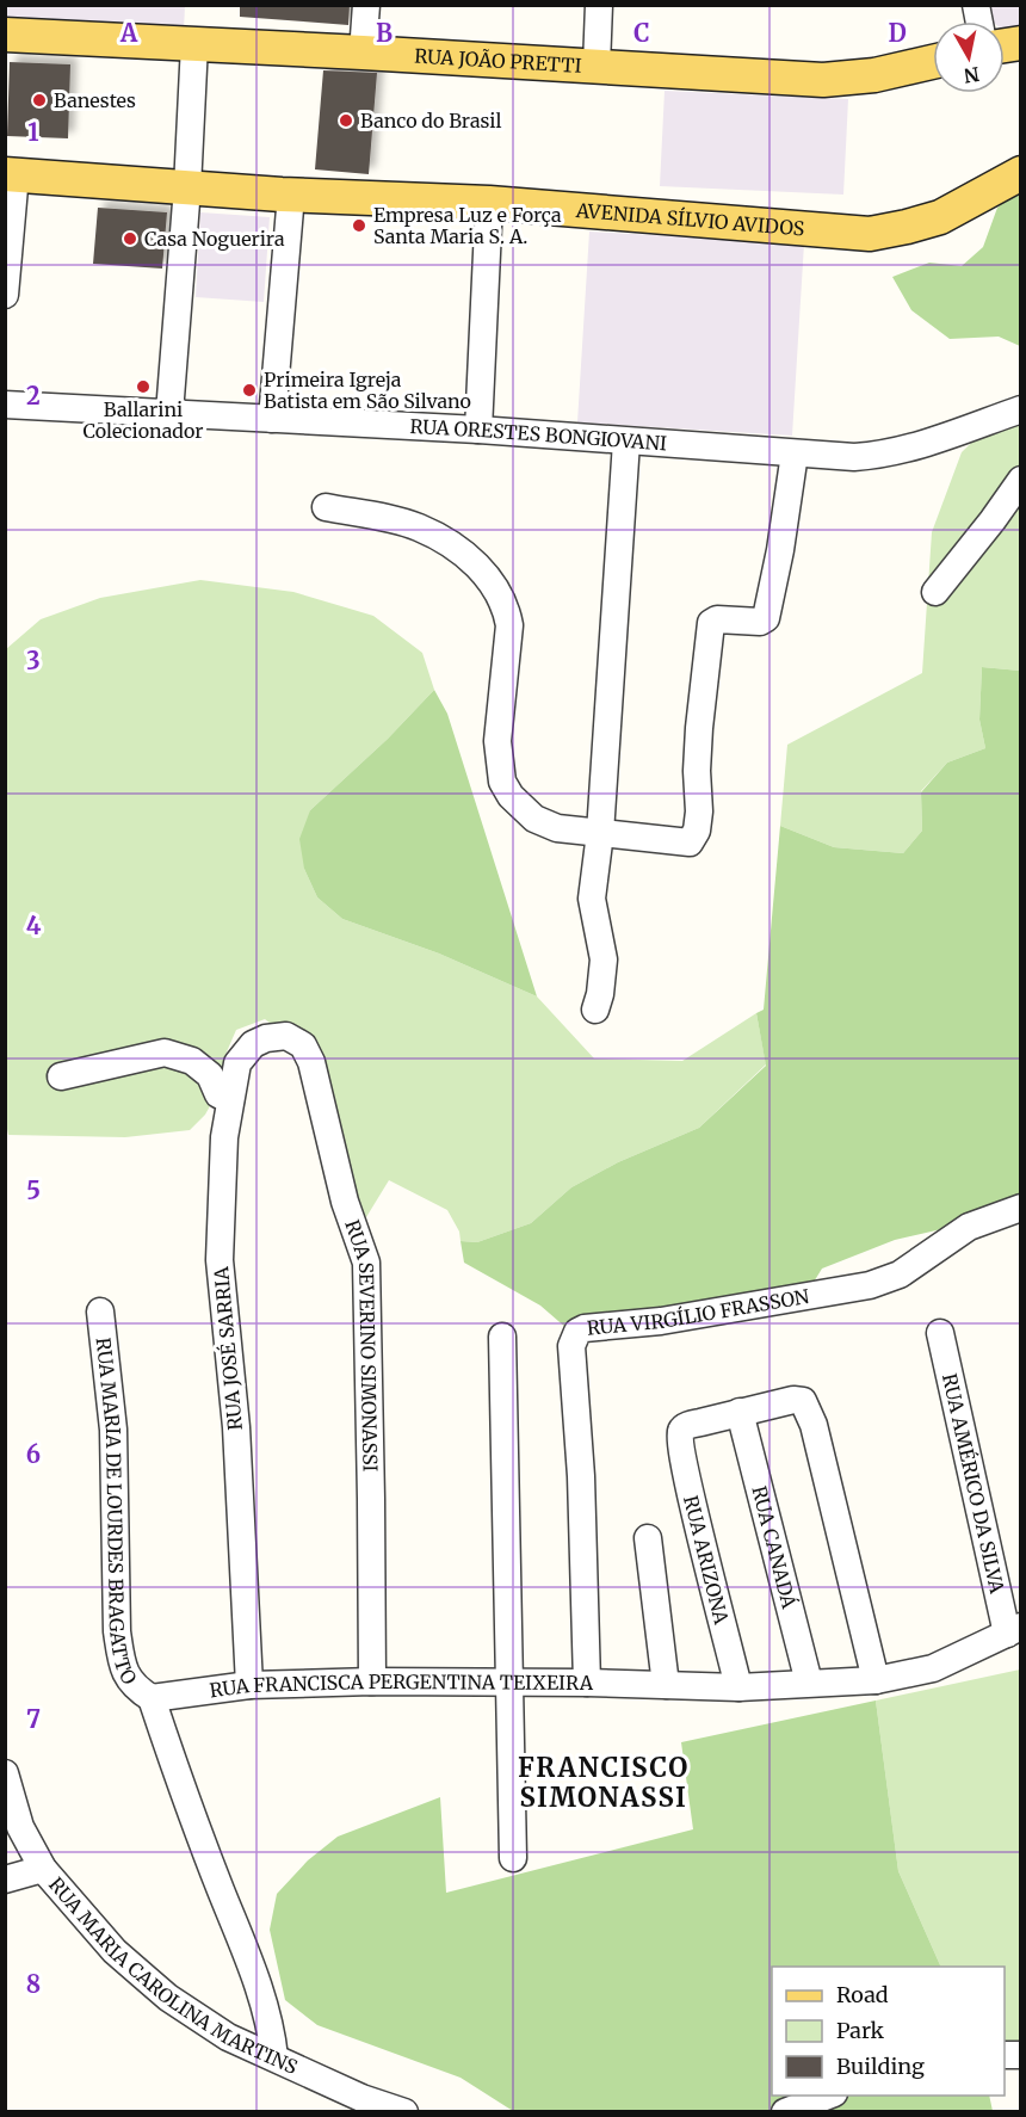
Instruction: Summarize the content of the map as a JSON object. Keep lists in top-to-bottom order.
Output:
{
  "streets": {
    "main road": ["RUA JOÃO PRETTI", "AVENIDA SÍLVIO AVIDOS"],
    "street": [
      "RUA ORESTES BONGIOVANI",
      "RUA VIRGÍLIO FRASSON",
      "RUA SEVERINO SIMONASSI",
      "RUA JOSÉ SARRIA",
      "RUA AMÉRICO DA SILVA",
      "RUA MARIA DE LOURDES BRAGATTO",
      "RUA CANADÁ",
      "RUA ARIZONA",
      "RUA FRANCISCA PERGENTINA TEIXEIRA",
      "RUA MARIA CAROLINA MARTINS"
    ]
  },
  "crossings": [
    ["RUA VIRGÍLIO FRASSON", "RUA FRANCISCA PERGENTINA TEIXEIRA"],
    ["RUA SEVERINO SIMONASSI", "RUA JOSÉ SARRIA"],
    ["RUA SEVERINO SIMONASSI", "RUA FRANCISCA PERGENTINA TEIXEIRA"],
    ["RUA JOSÉ SARRIA", "RUA FRANCISCA PERGENTINA TEIXEIRA"],
    ["RUA AMÉRICO DA SILVA", "RUA FRANCISCA PERGENTINA TEIXEIRA"],
    ["RUA MARIA DE LOURDES BRAGATTO", "RUA FRANCISCA PERGENTINA TEIXEIRA"],
    ["RUA CANADÁ", "RUA ARIZONA"],
    ["RUA CANADÁ", "RUA FRANCISCA PERGENTINA TEIXEIRA"],
    ["RUA ARIZONA", "RUA FRANCISCA PERGENTINA TEIXEIRA"]
  ],
  "districts": ["FRANCISCO SIMONASSI"],
  "places": [
    "Banestes",
    "Banco do Brasil",
    "Empresa Luz e Força Santa Maria S. A.",
    "Casa Noguerira",
    "Ballarini Colecionador",
    "Primeira Igreja Batista em São Silvano"
  ],
  "legend": ["Road", "Park", "Building"],
  "north": "bottom",
  "grid": {
    "columns": [
      "A",
      "B",
      "C",
      "D"
    ],
    "rows": [
      "1",
      "2",
      "3",
      "4",
      "5",
      "6",
      "7",
      "8"
    ]
  }
}
